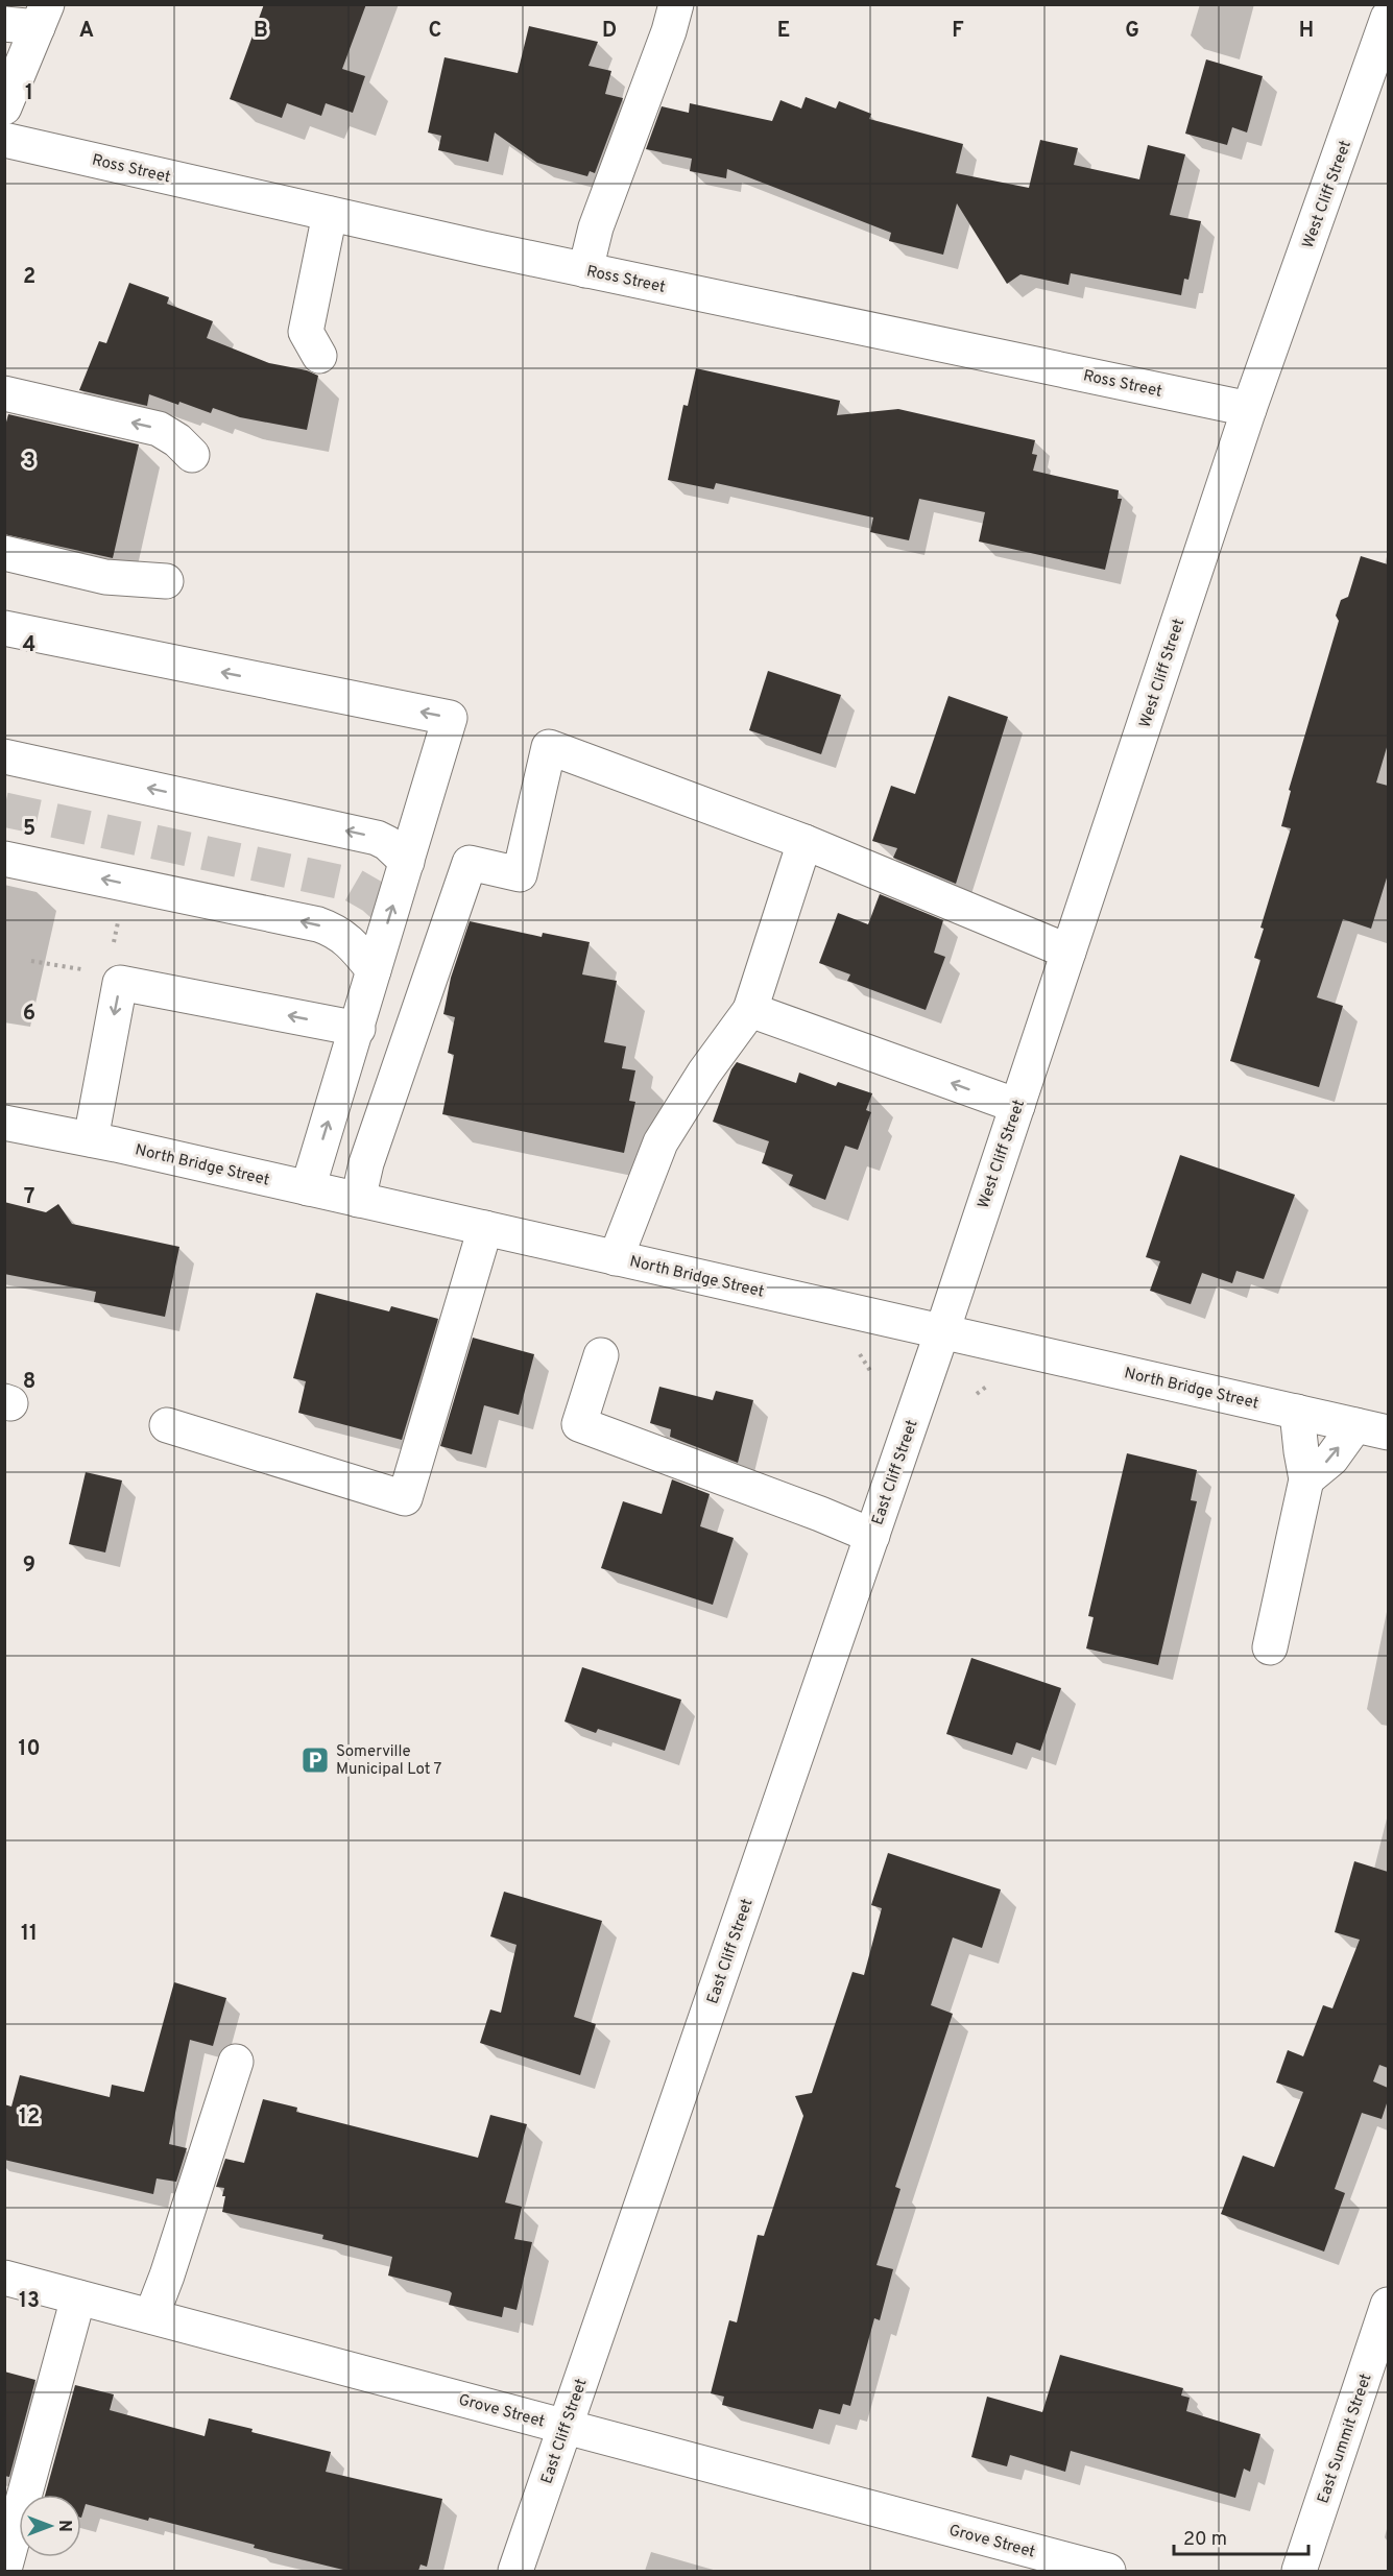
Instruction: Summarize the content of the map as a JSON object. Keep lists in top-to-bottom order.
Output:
{
  "streets": {
    "street": [
      "Ross Street",
      "West Cliff Street",
      "North Bridge Street",
      "East Cliff Street",
      "Grove Street",
      "East Summit Street"
    ]
  },
  "crossings": [
    ["Ross Street", "West Cliff Street"],
    ["West Cliff Street", "North Bridge Street"],
    ["West Cliff Street", "East Cliff Street"],
    ["North Bridge Street", "East Cliff Street"],
    ["East Cliff Street", "Grove Street"]
  ],
  "places": {
    "parking": ["Somerville Municipal Lot 7"]
  },
  "scale_bar": "20 m",
  "north": "right",
  "grid": {
    "columns": [
      "A",
      "B",
      "C",
      "D",
      "E",
      "F",
      "G",
      "H"
    ],
    "rows": [
      "1",
      "2",
      "3",
      "4",
      "5",
      "6",
      "7",
      "8",
      "9",
      "10",
      "11",
      "12",
      "13"
    ]
  }
}
